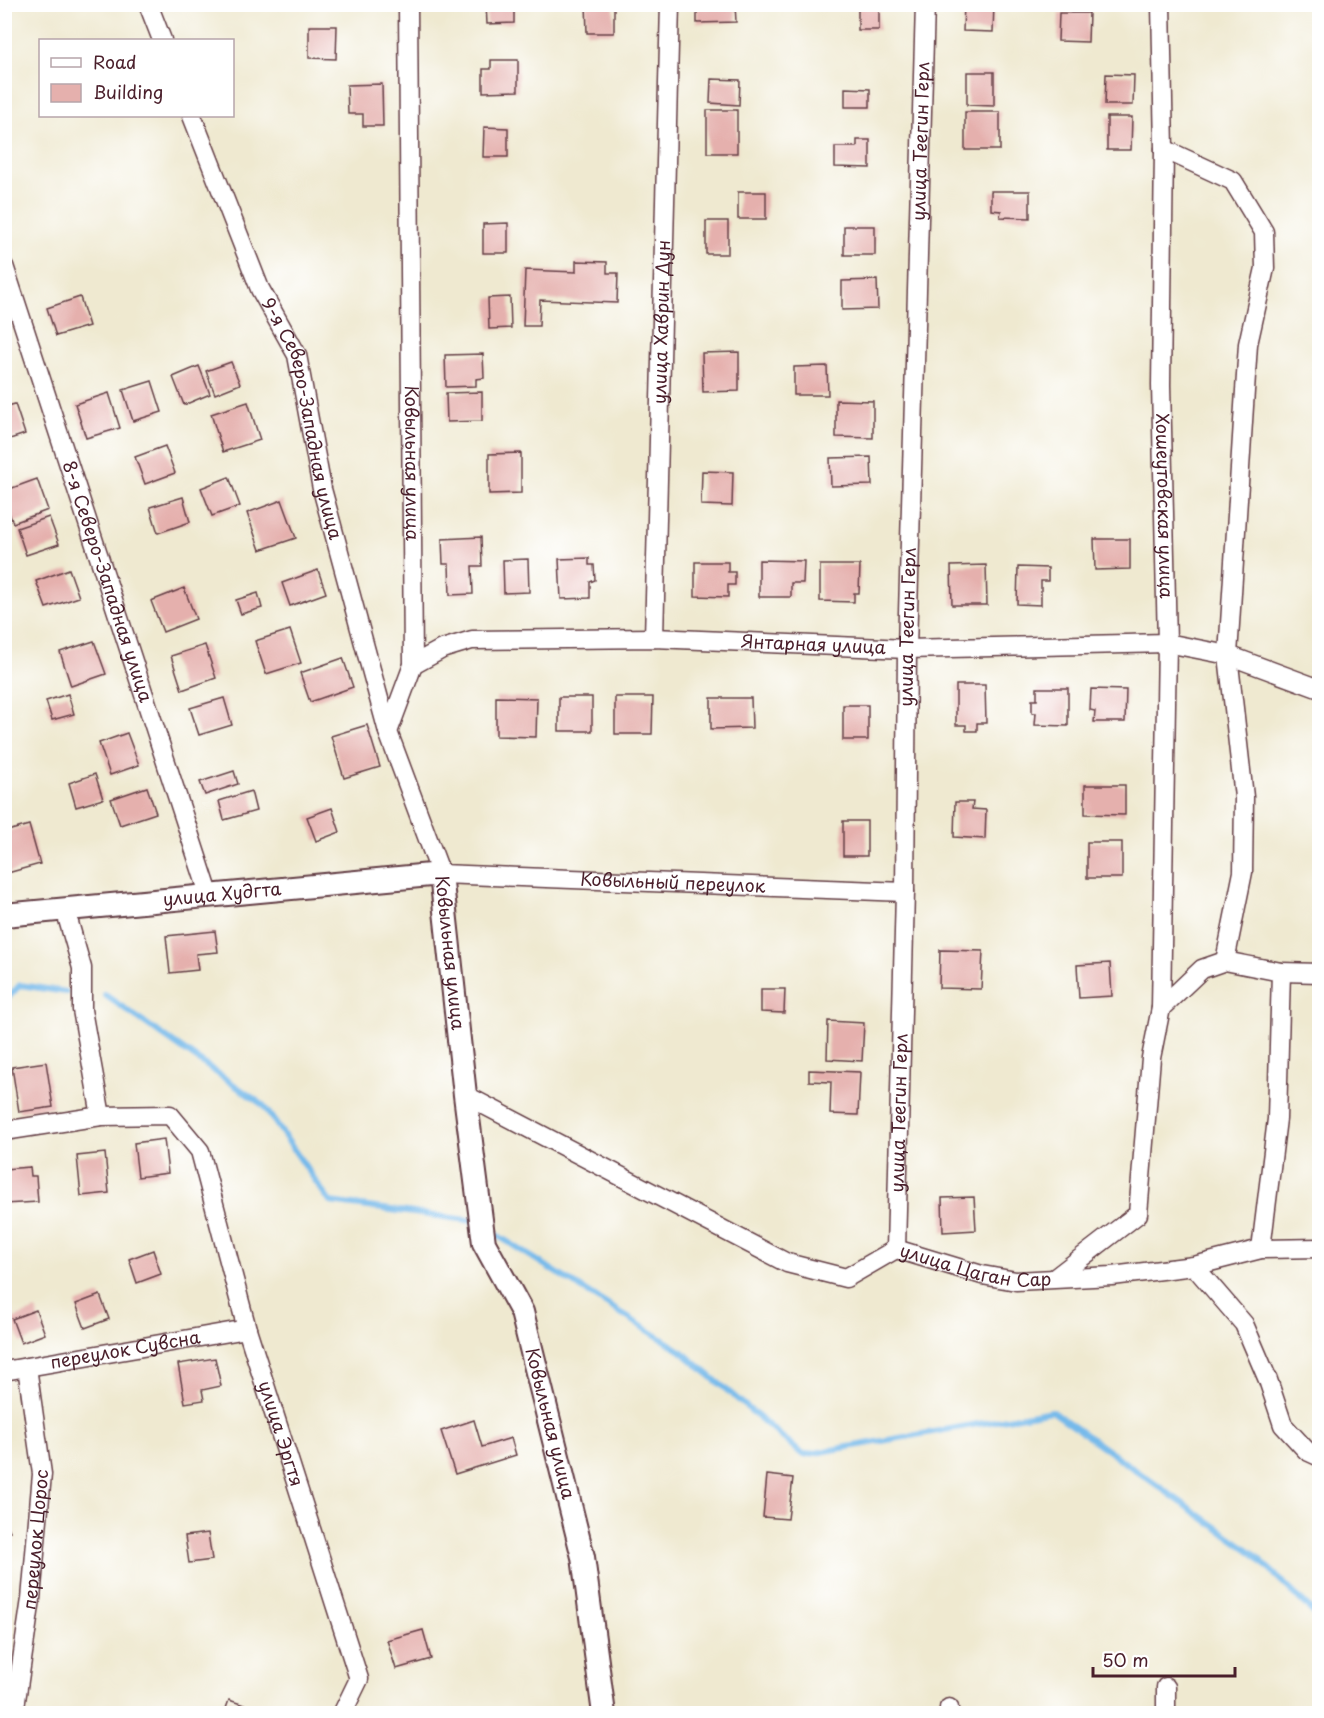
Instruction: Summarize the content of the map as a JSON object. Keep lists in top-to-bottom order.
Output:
{
  "streets": {
    "street": [
      "улица Теегин Герл",
      "улица Хаврин Дун",
      "9-я Северо-Западная улица",
      "Ковыльная улица",
      "Хошеутовская улица",
      "8-я Северо-Западная улица",
      "Янтарная улица",
      "Ковыльный переулок",
      "улица Худгта",
      "улица Цаган Сар",
      "переулок Сувсна",
      "улица Эргтя",
      "переулок Цорос"
    ]
  },
  "crossings": [
    ["улица Теегин Герл", "Янтарная улица"],
    ["улица Теегин Герл", "Ковыльный переулок"],
    ["улица Теегин Герл", "улица Цаган Сар"],
    ["улица Хаврин Дун", "Янтарная улица"],
    ["9-я Северо-Западная улица", "Ковыльная улица"],
    ["Ковыльная улица", "Янтарная улица"],
    ["Ковыльная улица", "Ковыльный переулок"],
    ["Ковыльная улица", "улица Худгта"],
    ["Ковыльная улица", "улица Цаган Сар"],
    ["Хошеутовская улица", "Янтарная улица"],
    ["Хошеутовская улица", "улица Цаган Сар"],
    ["8-я Северо-Западная улица", "улица Худгта"],
    ["Ковыльный переулок", "улица Худгта"],
    ["переулок Сувсна", "улица Эргтя"],
    ["переулок Сувсна", "переулок Цорос"]
  ],
  "legend": ["Road", "Building"],
  "scale_bar": "50 m"
}
